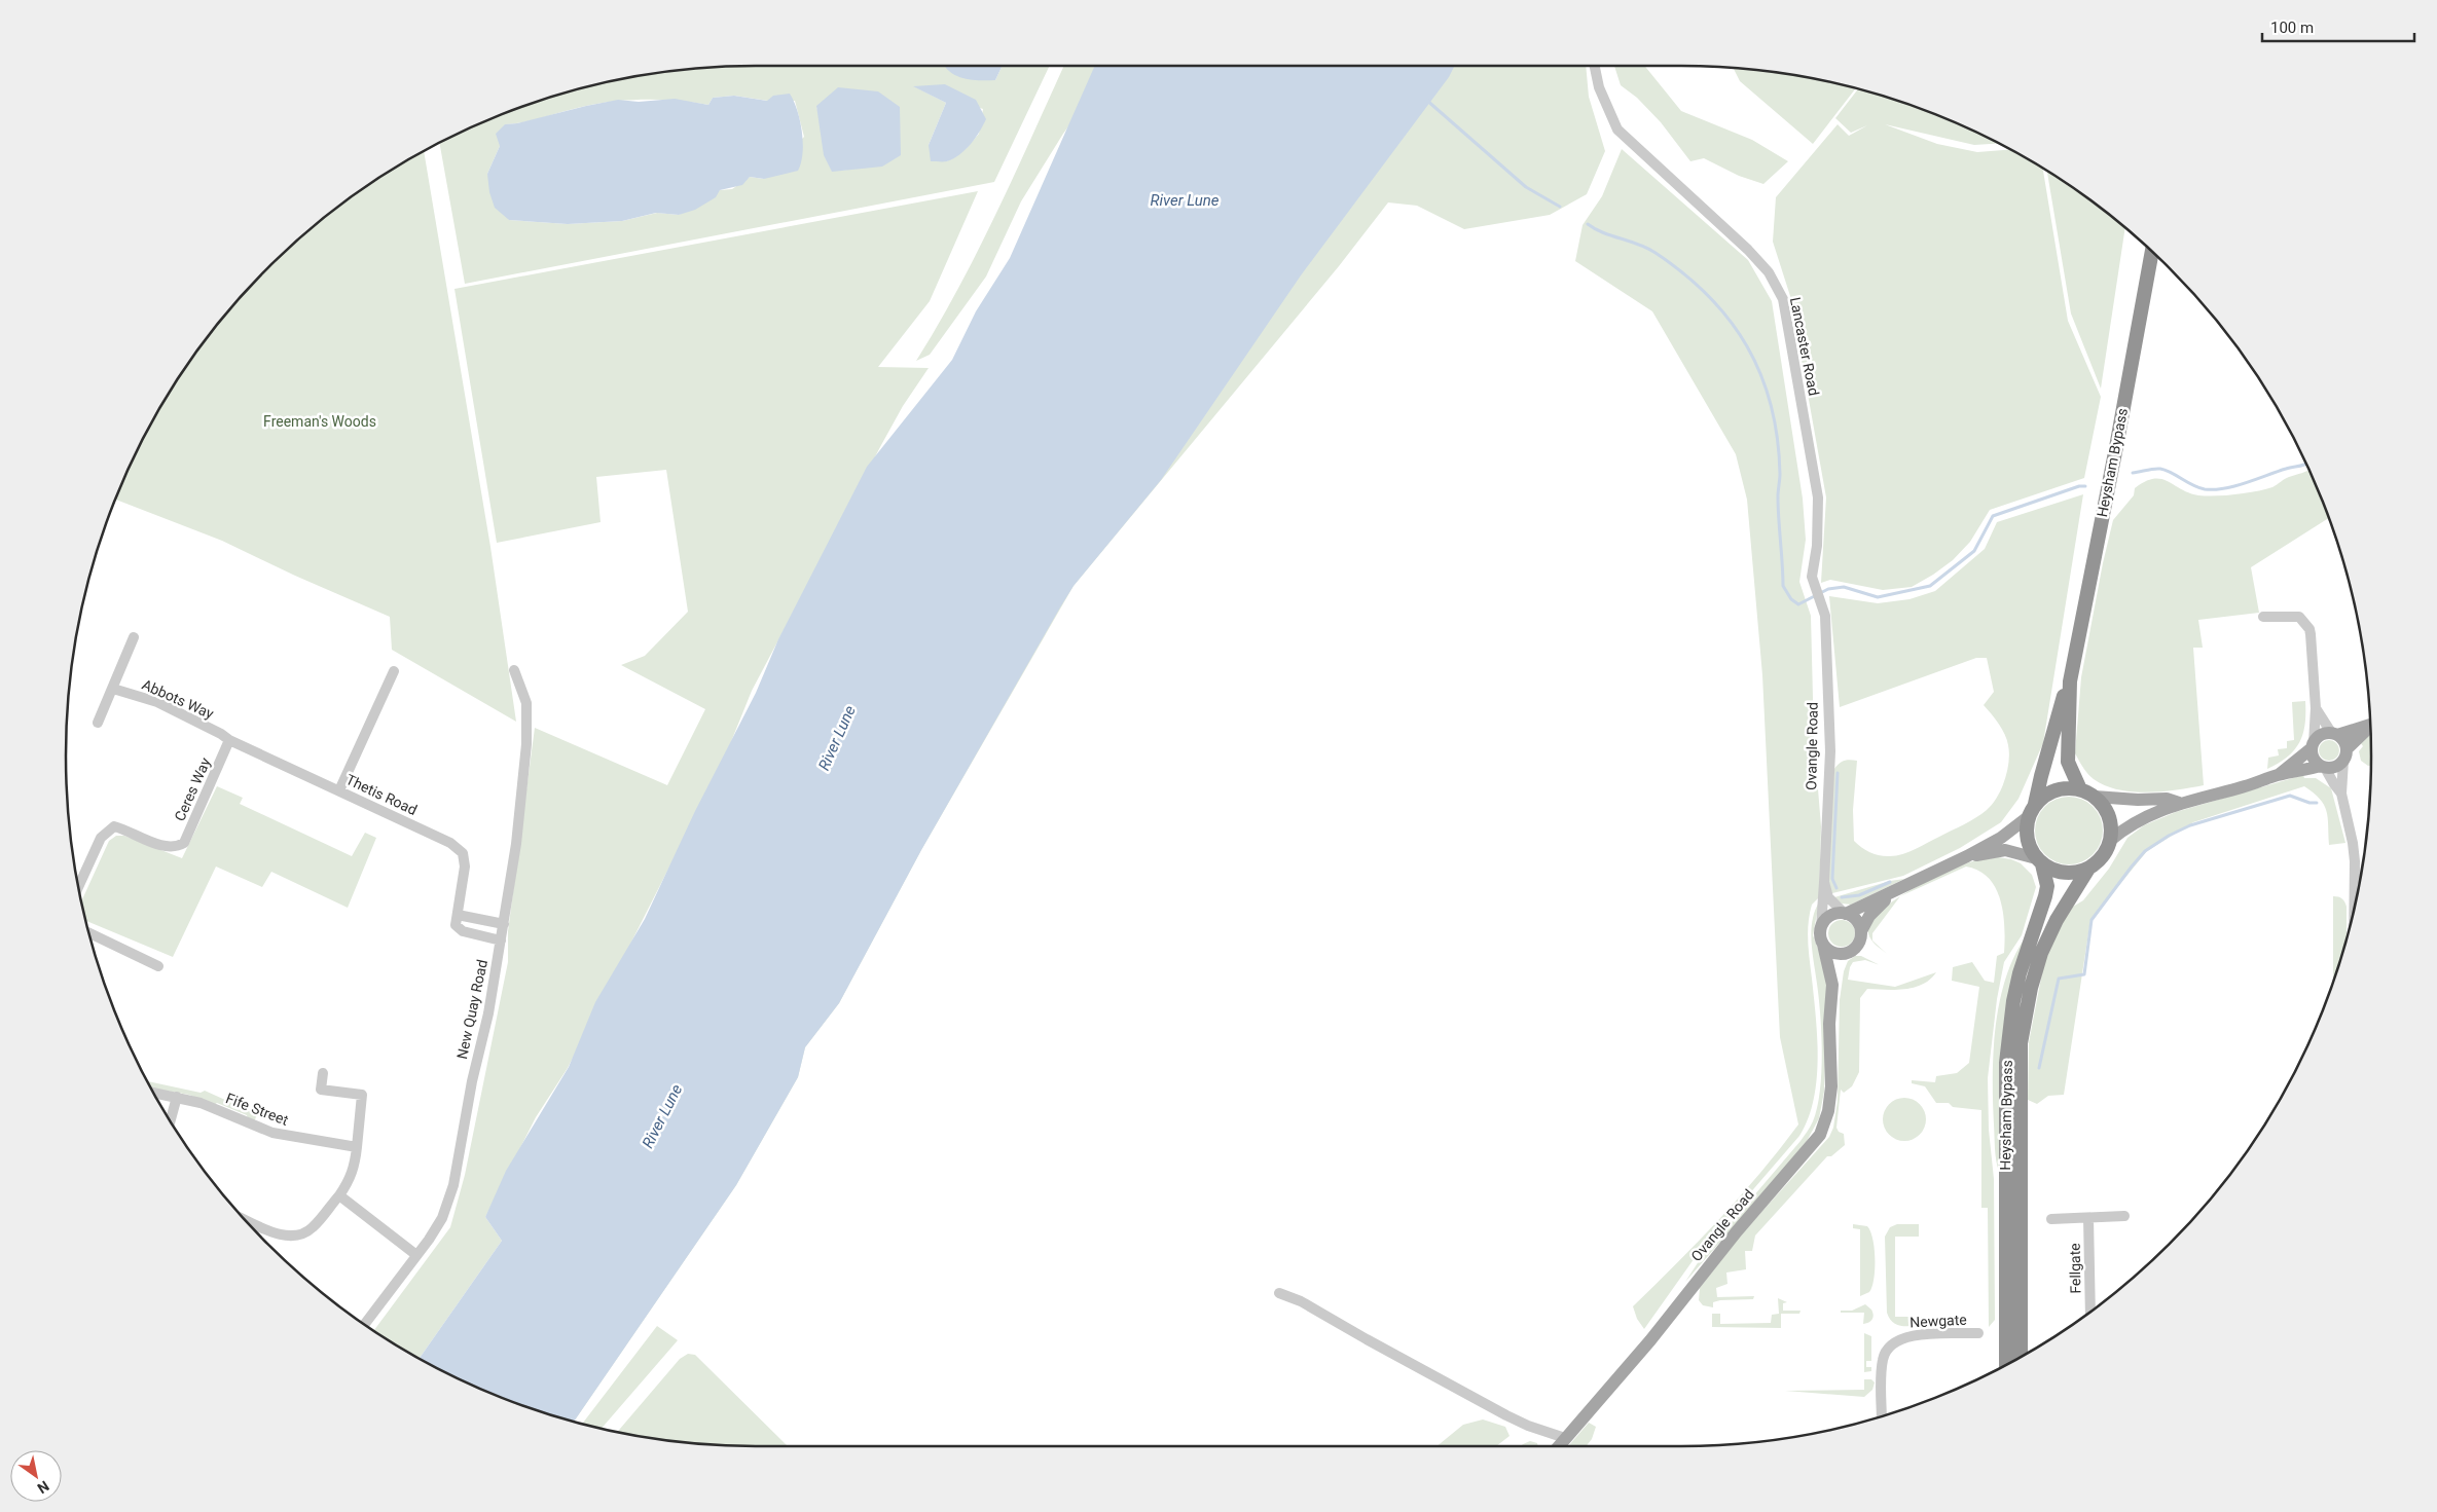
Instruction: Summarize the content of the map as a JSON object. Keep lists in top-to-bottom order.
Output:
{
  "streets": {
    "highway": ["Heysham Bypass"],
    "main road": ["Ovangle Road"],
    "street": [
      "Lancaster Road",
      "Abbots Way",
      "Ceres Way",
      "Thetis Road",
      "New Quay Road",
      "Fife Street",
      "Fellgate",
      "Newgate"
    ]
  },
  "crossings": [
    ["Lancaster Road", "Ovangle Road"],
    ["Abbots Way", "Ceres Way"],
    ["Abbots Way", "Thetis Road"],
    ["Ceres Way", "Thetis Road"]
  ],
  "water": ["River Lune"],
  "parks": ["Freeman's Woods"],
  "scale_bar": "100 m",
  "north": "bottom right"
}
